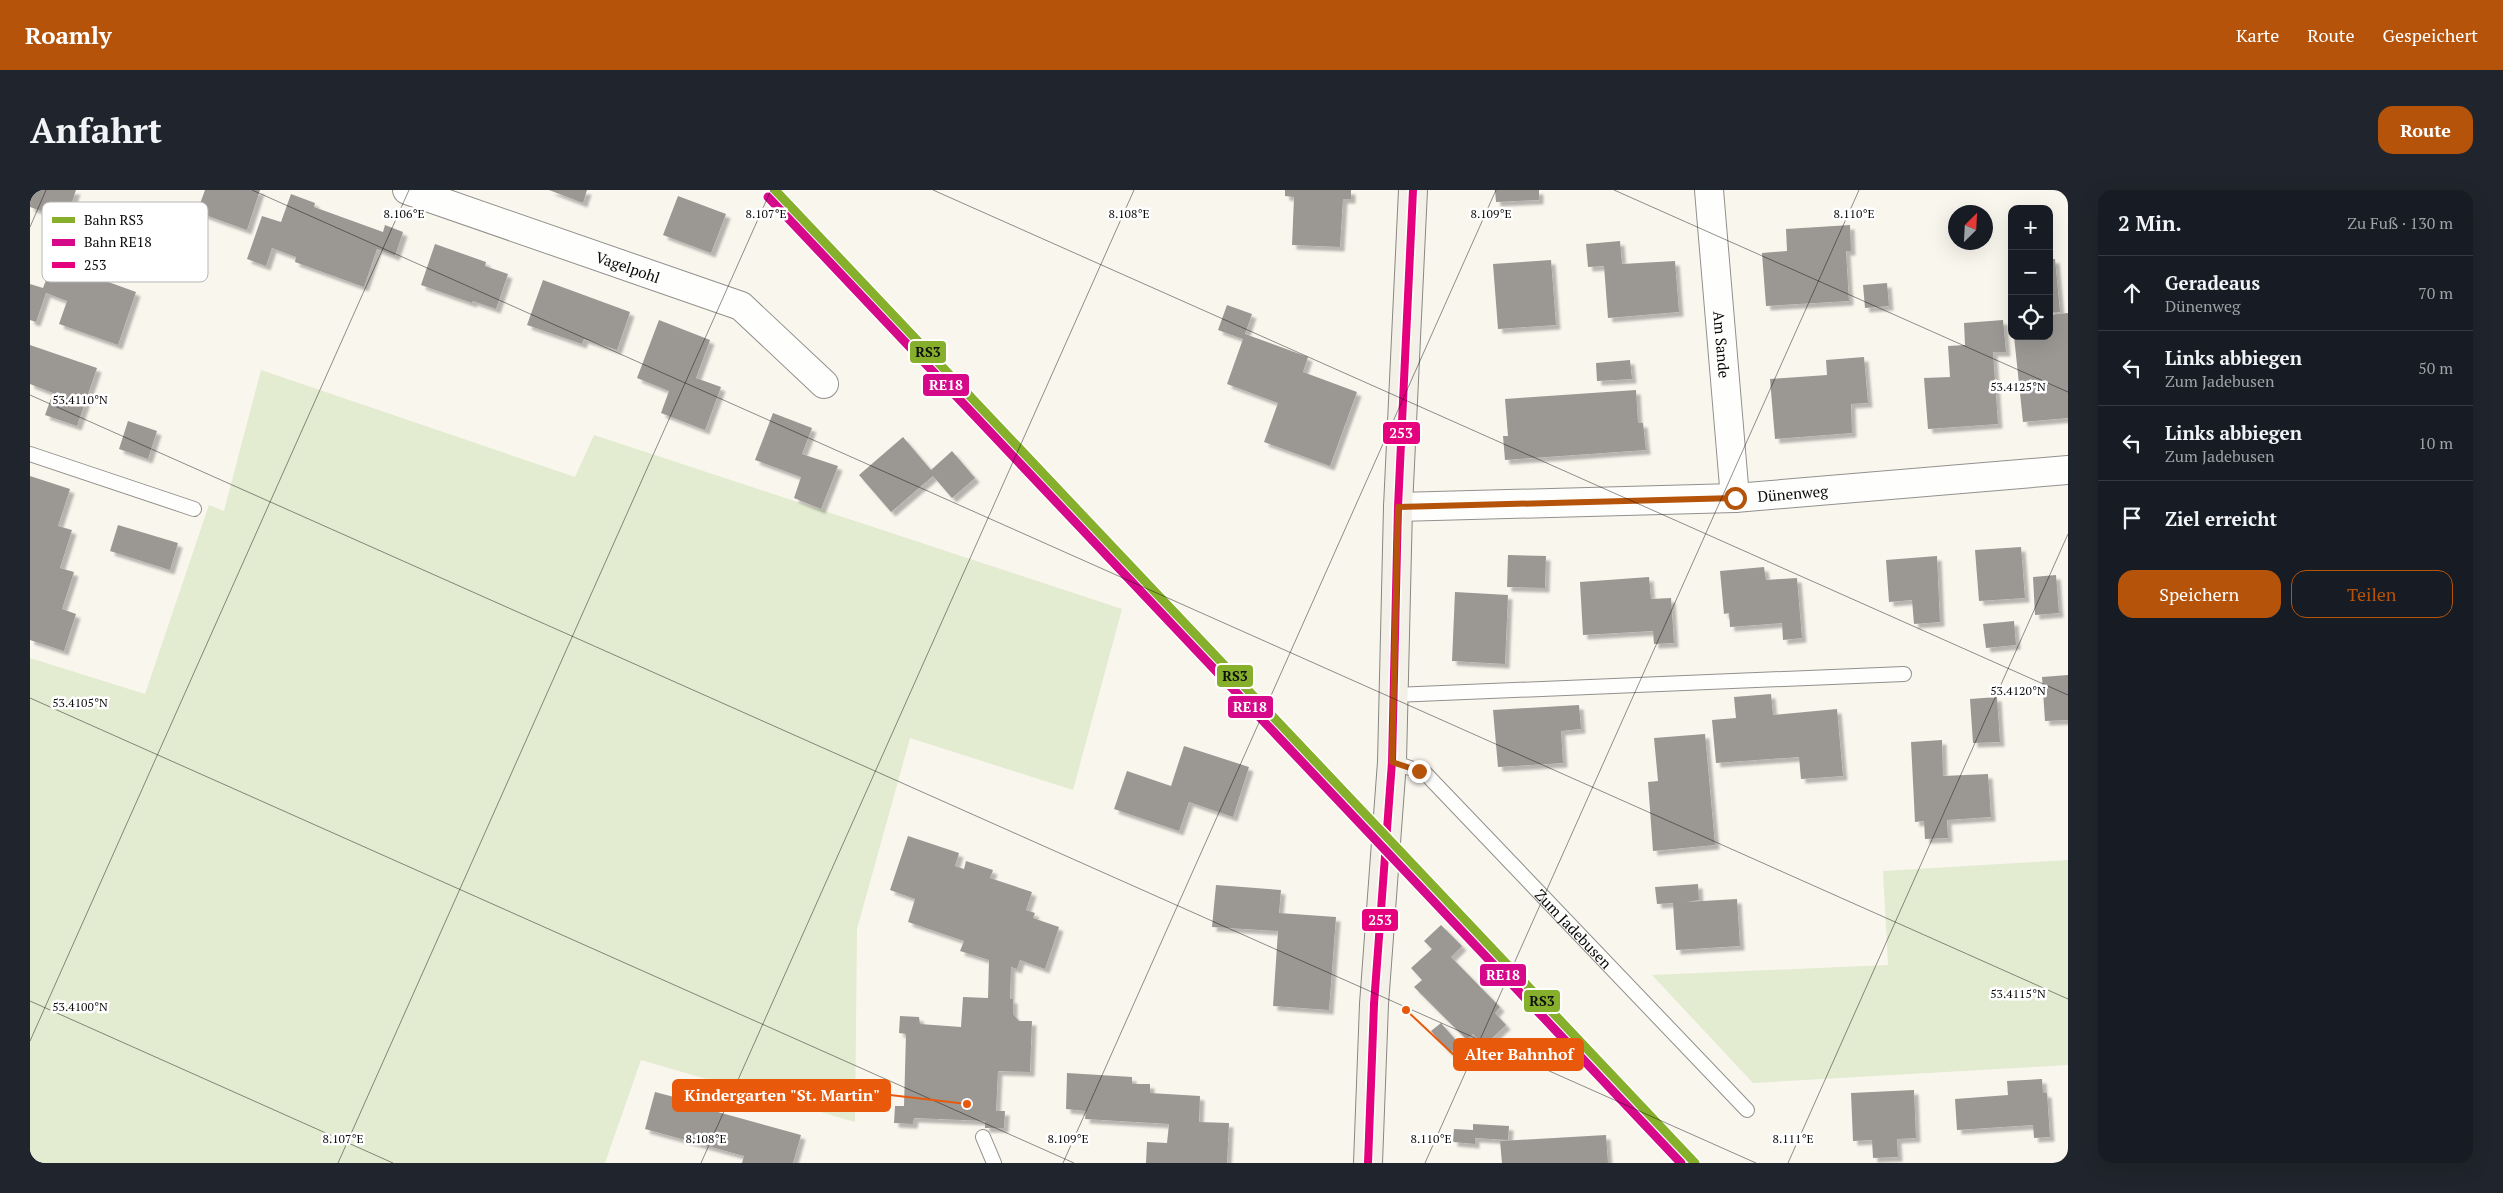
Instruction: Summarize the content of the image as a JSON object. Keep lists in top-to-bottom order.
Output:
{
  "streets": {
    "street": ["Vagelpohl", "Am Sande", "Dünenweg"],
    "lane": ["Zum Jadebusen"]
  },
  "crossings": [
    ["Am Sande", "Dünenweg"]
  ],
  "places": ["Alter Bahnhof", "Kindergarten \"St. Martin\""],
  "lines": ["rail line RS3", "transit line 253", "rail line RE18"],
  "legend": ["Bahn RS3", "Bahn RE18", "253"],
  "north": "top right",
  "page": {
    "header": "Roamly",
    "nav": ["Karte", "Route", "Gespeichert"],
    "buttons": [
      "Route",
      ["Speichern", "Teilen"]
    ],
    "title": "Anfahrt",
    "heading": ["2 Min.", "Zu Fuß · 130 m"],
    "map_buttons": ["+", "−"],
    "list": [
      ["Geradeaus", "Dünenweg", "70 m"],
      ["Links abbiegen", "Zum Jadebusen", "50 m"],
      ["Links abbiegen", "Zum Jadebusen", "10 m"],
      "Ziel erreicht"
    ]
  },
  "coordinates": [
    "8.106°E",
    "8.109°E",
    "8.110°E",
    "8.107°E",
    "8.108°E",
    "53.4125°N",
    "53.4110°N",
    "53.4120°N",
    "53.4105°N",
    "53.4115°N",
    "53.4100°N",
    "8.111°E"
  ]
}
